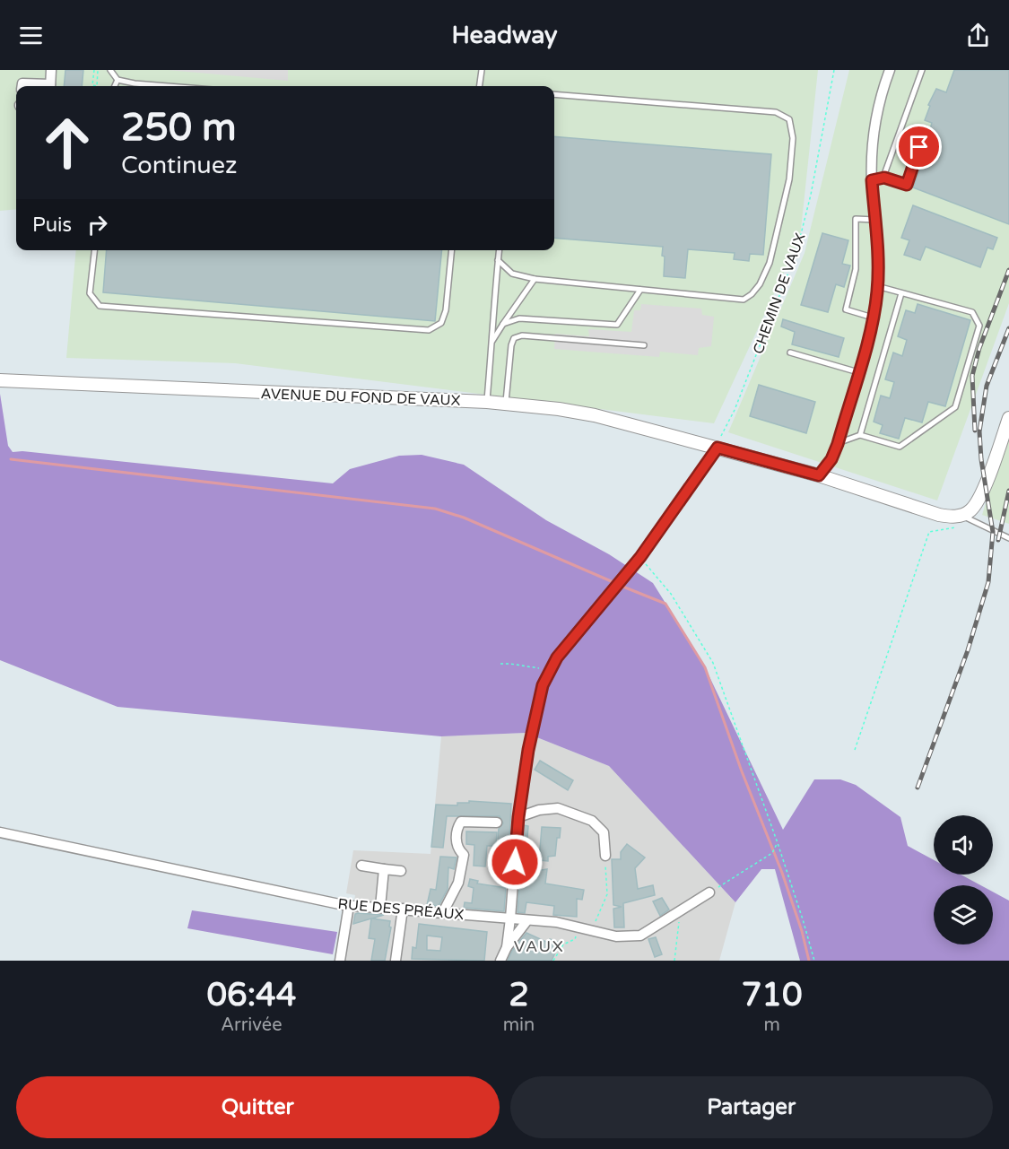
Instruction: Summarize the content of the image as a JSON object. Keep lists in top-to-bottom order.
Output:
{
  "streets": {
    "street": ["AVENUE DU FOND DE VAUX", "RUE DES PRÉAUX"],
    "path": ["CHEMIN DE VAUX"]
  },
  "crossings": [
    ["CHEMIN DE VAUX", "AVENUE DU FOND DE VAUX"]
  ],
  "districts": ["VAUX"],
  "page": {
    "header": "Headway",
    "turn": ["250 m", "Continuez"],
    "then": "Puis",
    "eta": [
      "06:44",
      "Arrivée",
      "2",
      "min",
      "710",
      "m"
    ],
    "buttons": ["Quitter", "Partager"]
  }
}
